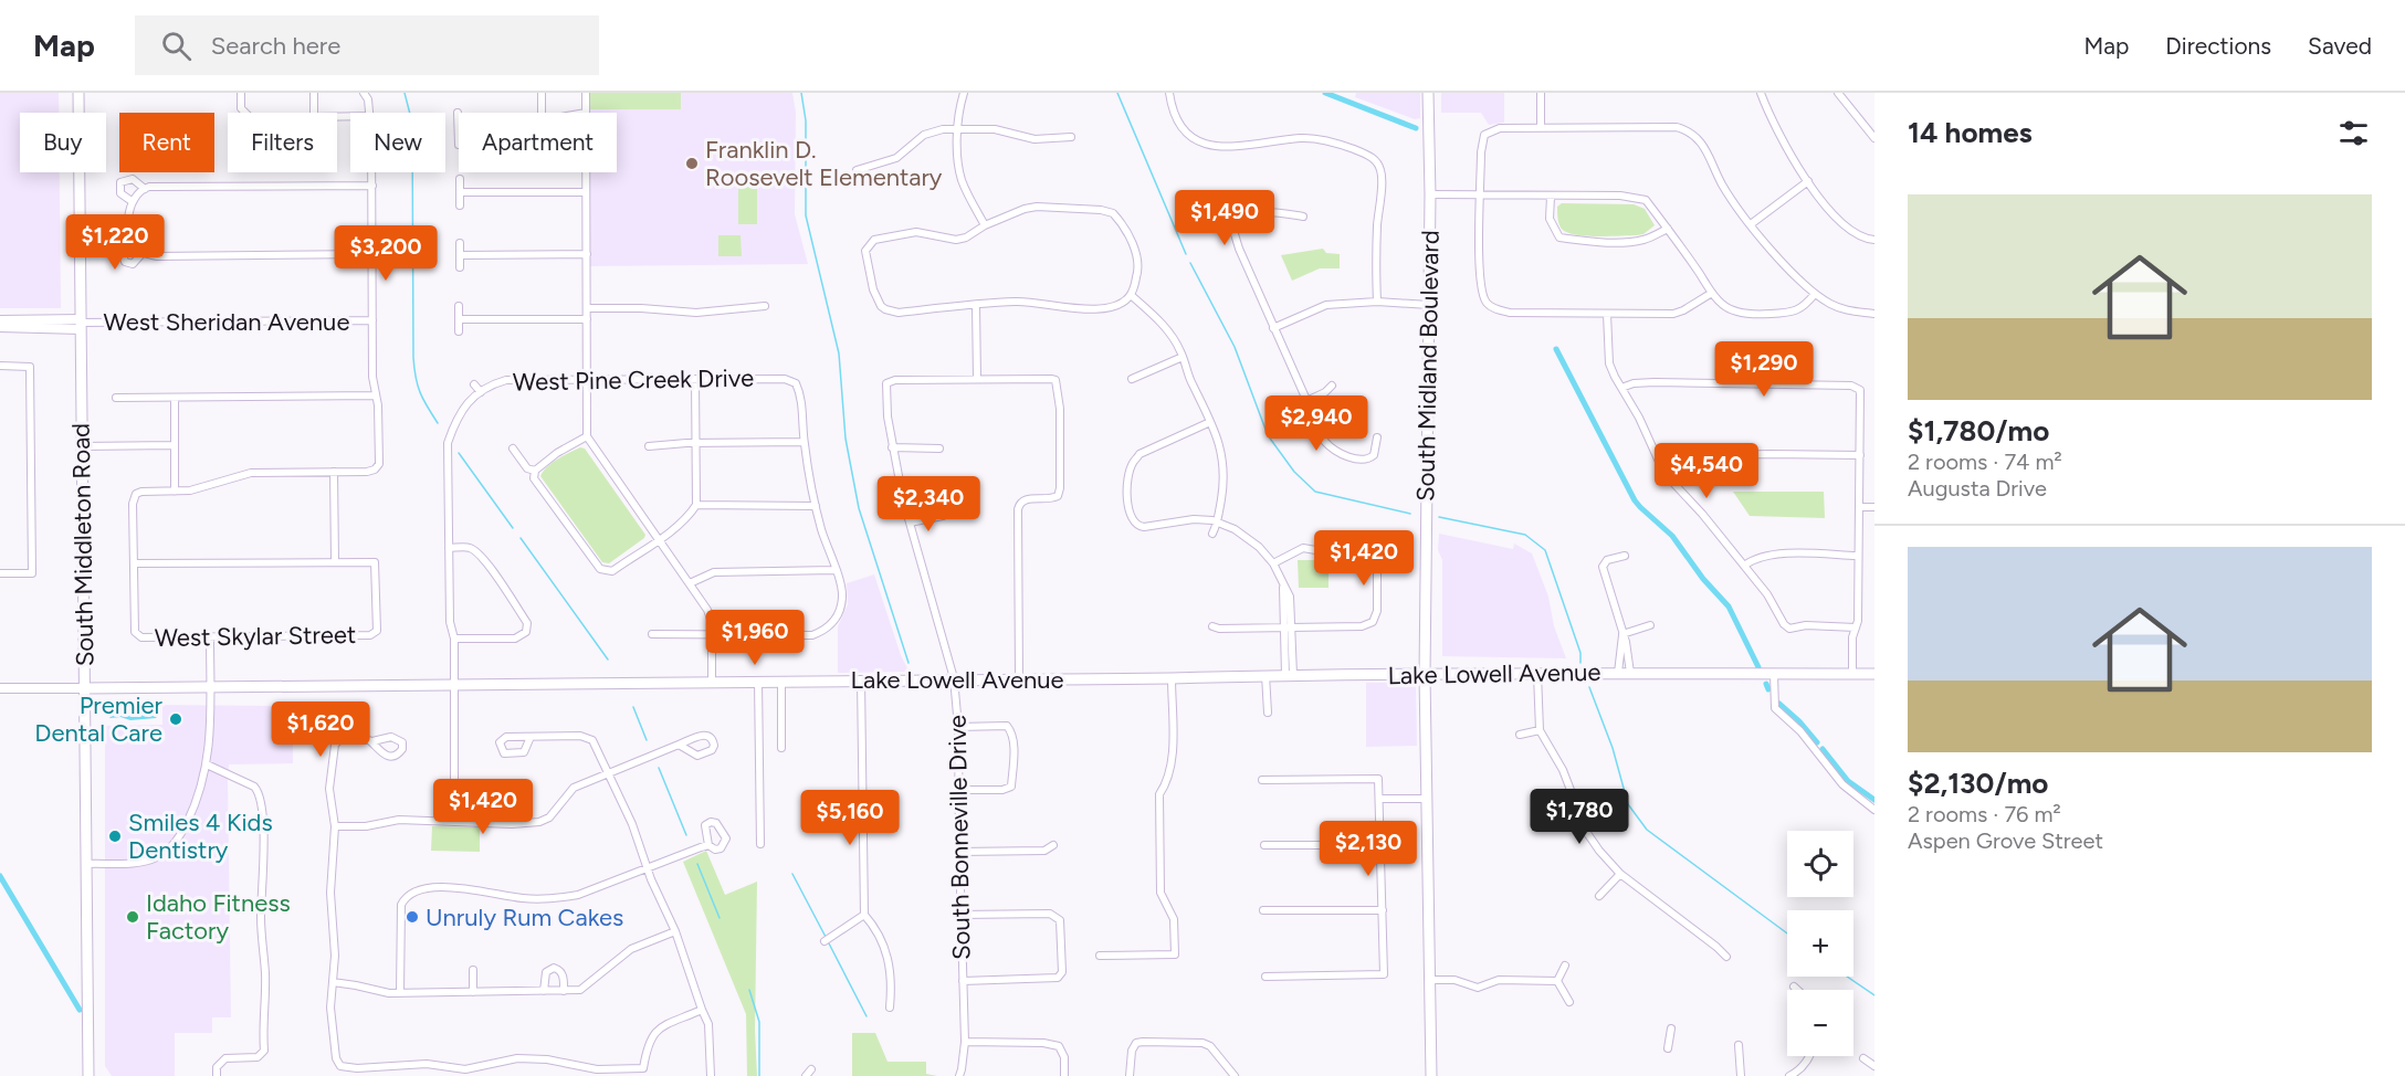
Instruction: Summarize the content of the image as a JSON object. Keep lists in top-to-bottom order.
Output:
{
  "streets": {
    "main road": ["South Midland Boulevard", "South Middleton Road", "Lake Lowell Avenue"],
    "street": [
      "West Sheridan Avenue",
      "West Pine Creek Drive",
      "West Skylar Street",
      "South Bonneville Drive"
    ]
  },
  "crossings": [
    ["West Sheridan Avenue", "South Middleton Road"],
    ["South Midland Boulevard", "Lake Lowell Avenue"],
    ["West Pine Creek Drive", "Lake Lowell Avenue"],
    ["South Middleton Road", "Lake Lowell Avenue"],
    ["Lake Lowell Avenue", "South Bonneville Drive"]
  ],
  "places": [
    "Franklin D. Roosevelt Elementary",
    "Premier Dental Care",
    "Smiles 4 Kids Dentistry",
    "Idaho Fitness Factory",
    "Unruly Rum Cakes"
  ],
  "page": {
    "header": "Map",
    "search": "Search here",
    "nav": ["Map", "Directions", "Saved"],
    "heading": "14 homes",
    "chip": [
      "Buy",
      "Rent",
      "Filters",
      "New",
      "Apartment"
    ],
    "list": [
      {
        "name": "$1,780/mo",
        "note": "2 rooms · 74 m² · Augusta Drive"
      },
      {
        "name": "$2,130/mo",
        "note": "2 rooms · 76 m² · Aspen Grove Street"
      }
    ],
    "price": [
      "$1,490",
      "$1,220",
      "$3,200",
      "$1,290",
      "$2,940",
      "$4,540",
      "$2,340",
      "$1,420",
      "$1,960",
      "$1,620",
      "$1,420",
      "$1,780",
      "$5,160",
      "$2,130"
    ],
    "map_buttons": ["+", "−"]
  }
}
